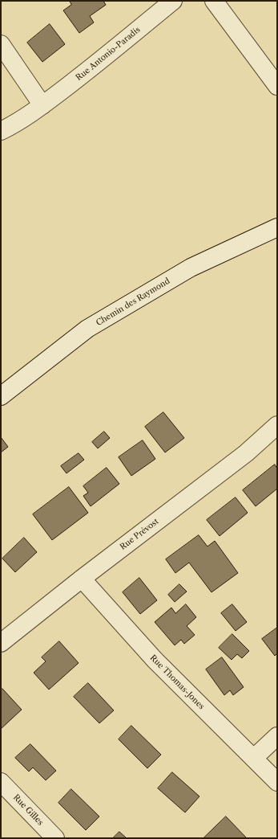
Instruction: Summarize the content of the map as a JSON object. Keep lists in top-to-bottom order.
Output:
{
  "streets": {
    "street": [
      "Rue Antonio-Paradis",
      "Chemin des Raymond",
      "Rue Prévost",
      "Rue Thomas-Jones",
      "Rue Gilles"
    ]
  },
  "crossings": [
    ["Rue Prévost", "Rue Thomas-Jones"]
  ]
}
